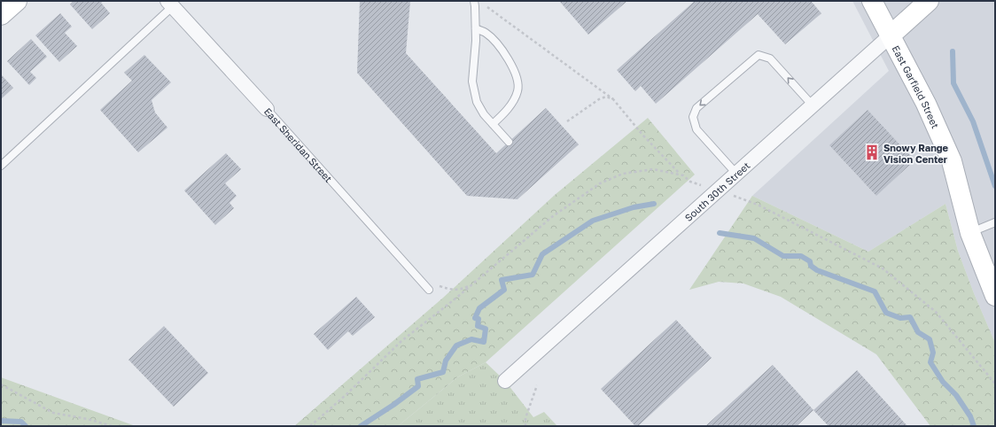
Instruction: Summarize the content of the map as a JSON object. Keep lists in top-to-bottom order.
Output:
{
  "streets": {
    "street": ["East Garfield Street", "East Sheridan Street", "South 30th Street"]
  },
  "crossings": [
    ["East Garfield Street", "South 30th Street"]
  ],
  "places": {
    "building": ["Snowy Range Vision Center"]
  }
}
